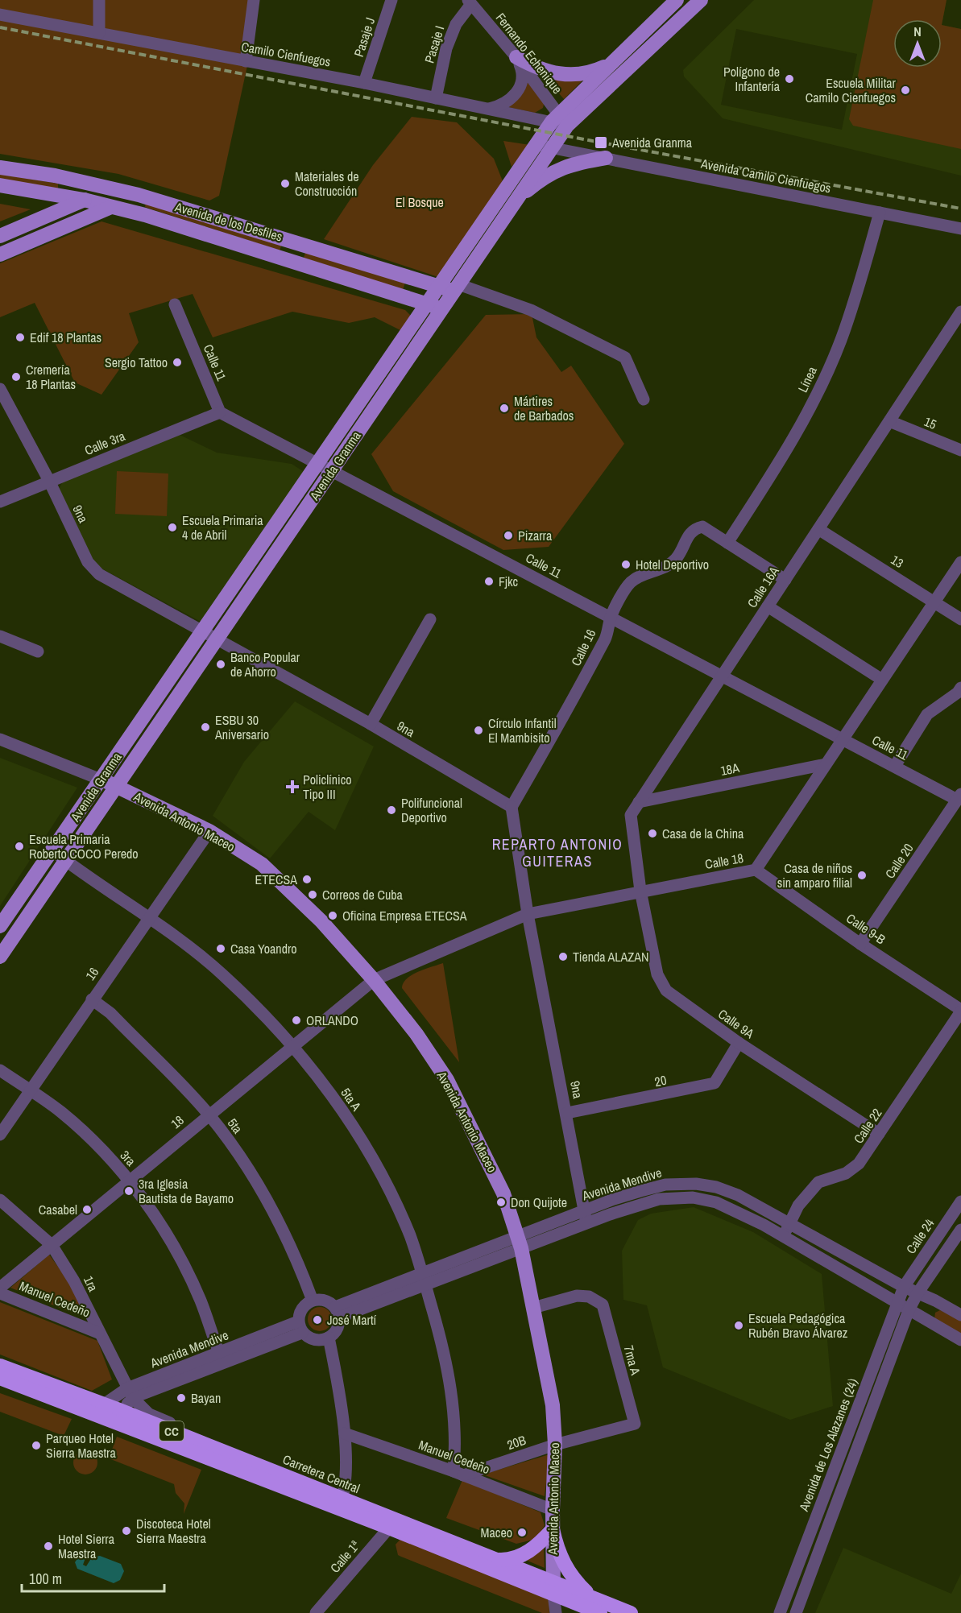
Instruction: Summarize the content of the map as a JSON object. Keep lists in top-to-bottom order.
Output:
{
  "streets": {
    "highway": ["CC", "Carretera Central"],
    "main road": ["Avenida de los Desfiles", "Avenida Granma", "Avenida Antonio Maceo"],
    "street": [
      "Pasaje J",
      "Pasaje I",
      "Fernando Echenique",
      "Camilo Cienfuegos",
      "Avenida Camilo Cienfuegos",
      "Calle 11",
      "Línea",
      "15",
      "Calle 3ra",
      "9na",
      "13",
      "Calle 16A",
      "Calle 16",
      "18A",
      "Calle 18",
      "Calle 20",
      "Calle 9-B",
      "16",
      "Calle 9A",
      "20",
      "5ta A",
      "18",
      "5ta",
      "Calle 22",
      "3ra",
      "Avenida Mendive",
      "Calle 24",
      "1ra",
      "Manuel Cedeño",
      "7ma A",
      "20B",
      "Avenida de Los Alazanes (24)",
      "Calle 1ª"
    ]
  },
  "crossings": [
    ["Pasaje J", "Camilo Cienfuegos"],
    ["Pasaje I", "Fernando Echenique"],
    ["Pasaje I", "Camilo Cienfuegos"],
    ["Fernando Echenique", "Camilo Cienfuegos"],
    ["Fernando Echenique", "Avenida Granma"],
    ["Camilo Cienfuegos", "Avenida Granma"],
    ["Avenida Camilo Cienfuegos", "Línea"],
    ["Avenida Camilo Cienfuegos", "Avenida Granma"],
    ["Avenida de los Desfiles", "Avenida Granma"],
    ["Calle 11", "Calle 3ra"],
    ["Calle 11", "Avenida Granma"],
    ["Calle 11", "Calle 16A"],
    ["Calle 11", "Calle 16"],
    ["Calle 11", "Calle 18"],
    ["Calle 11", "Calle 20"],
    ["Línea", "Calle 16"],
    ["15", "Calle 16A"],
    ["Calle 3ra", "9na"],
    ["Avenida Granma", "9na"],
    ["Avenida Granma", "Avenida Antonio Maceo"],
    ["Avenida Granma", "5ta A"],
    ["9na", "Calle 16"],
    ["9na", "Calle 18"],
    ["9na", "20"],
    ["9na", "Avenida Mendive"],
    ["13", "Calle 16A"],
    ["13", "Calle 18"],
    ["Calle 16A", "18A"],
    ["Calle 16A", "Calle 18"],
    ["Calle 16A", "Calle 9A"],
    ["18A", "Calle 18"],
    ["Avenida Antonio Maceo", "Calle 18"],
    ["Avenida Antonio Maceo", "16"],
    ["Avenida Antonio Maceo", "18"],
    ["Avenida Antonio Maceo", "Avenida Mendive"],
    ["Avenida Antonio Maceo", "Manuel Cedeño"],
    ["Avenida Antonio Maceo", "7ma A"],
    ["Avenida Antonio Maceo", "20B"],
    ["Avenida Antonio Maceo", "Carretera Central"],
    ["Calle 18", "Calle 9-B"],
    ["Calle 18", "Calle 9A"],
    ["Calle 18", "18"],
    ["Calle 20", "Calle 9-B"],
    ["Calle 9-B", "Calle 22"],
    ["16", "5ta A"],
    ["16", "5ta"],
    ["16", "3ra"],
    ["Calle 9A", "20"],
    ["Calle 9A", "Calle 22"],
    ["5ta A", "18"],
    ["5ta A", "Avenida Mendive"],
    ["5ta A", "Manuel Cedeño"],
    ["5ta A", "20B"],
    ["18", "5ta"],
    ["18", "3ra"],
    ["18", "1ra"],
    ["5ta", "Avenida Mendive"],
    ["Calle 22", "Avenida Mendive"],
    ["3ra", "Avenida Mendive"],
    ["Avenida Mendive", "Calle 24"],
    ["Avenida Mendive", "1ra"],
    ["Avenida Mendive", "Avenida de Los Alazanes (24)"],
    ["Avenida Mendive", "Carretera Central"],
    ["Calle 24", "Avenida de Los Alazanes (24)"],
    ["1ra", "Manuel Cedeño"],
    ["Manuel Cedeño", "20B"],
    ["7ma A", "20B"],
    ["Carretera Central", "Calle 1ª"]
  ],
  "districts": ["REPARTO ANTONIO GUITERAS"],
  "parks": ["El Bosque"],
  "places": {
    "other": [
      "Polígono de Infantería",
      "Escuela Militar Camilo Cienfuegos",
      "Materiales de Construcción",
      "Edif 18 Plantas",
      "Sergio Tattoo",
      "Cremería 18 Plantas",
      "Mártires de Barbados",
      "Escuela Primaria 4 de Abril",
      "Pizarra",
      "Hotel Deportivo",
      "Fjkc",
      "Banco Popular de Ahorro",
      "ESBU 30 Aniversario",
      "Círculo Infantil El Mambisito",
      "Polifuncional Deportivo",
      "Casa de la China",
      "Escuela Primaria Roberto COCO Peredo",
      "Casa de niños sin amparo filial",
      "ETECSA",
      "Correos de Cuba",
      "Oficina Empresa ETECSA",
      "Casa Yoandro",
      "Tienda ALAZAN",
      "ORLANDO",
      "3ra Iglesia Bautista de Bayamo",
      "Don Quijote",
      "Casabel",
      "José Martí",
      "Escuela Pedagógica Rubén Bravo Álvarez",
      "Bayan",
      "Parqueo Hotel Sierra Maestra",
      "Discoteca Hotel Sierra Maestra",
      "Maceo",
      "Hotel Sierra Maestra"
    ],
    "transit": ["Avenida Granma"],
    "health": ["Policlínico Tipo III"]
  },
  "scale_bar": "100 m",
  "north": "top"
}
